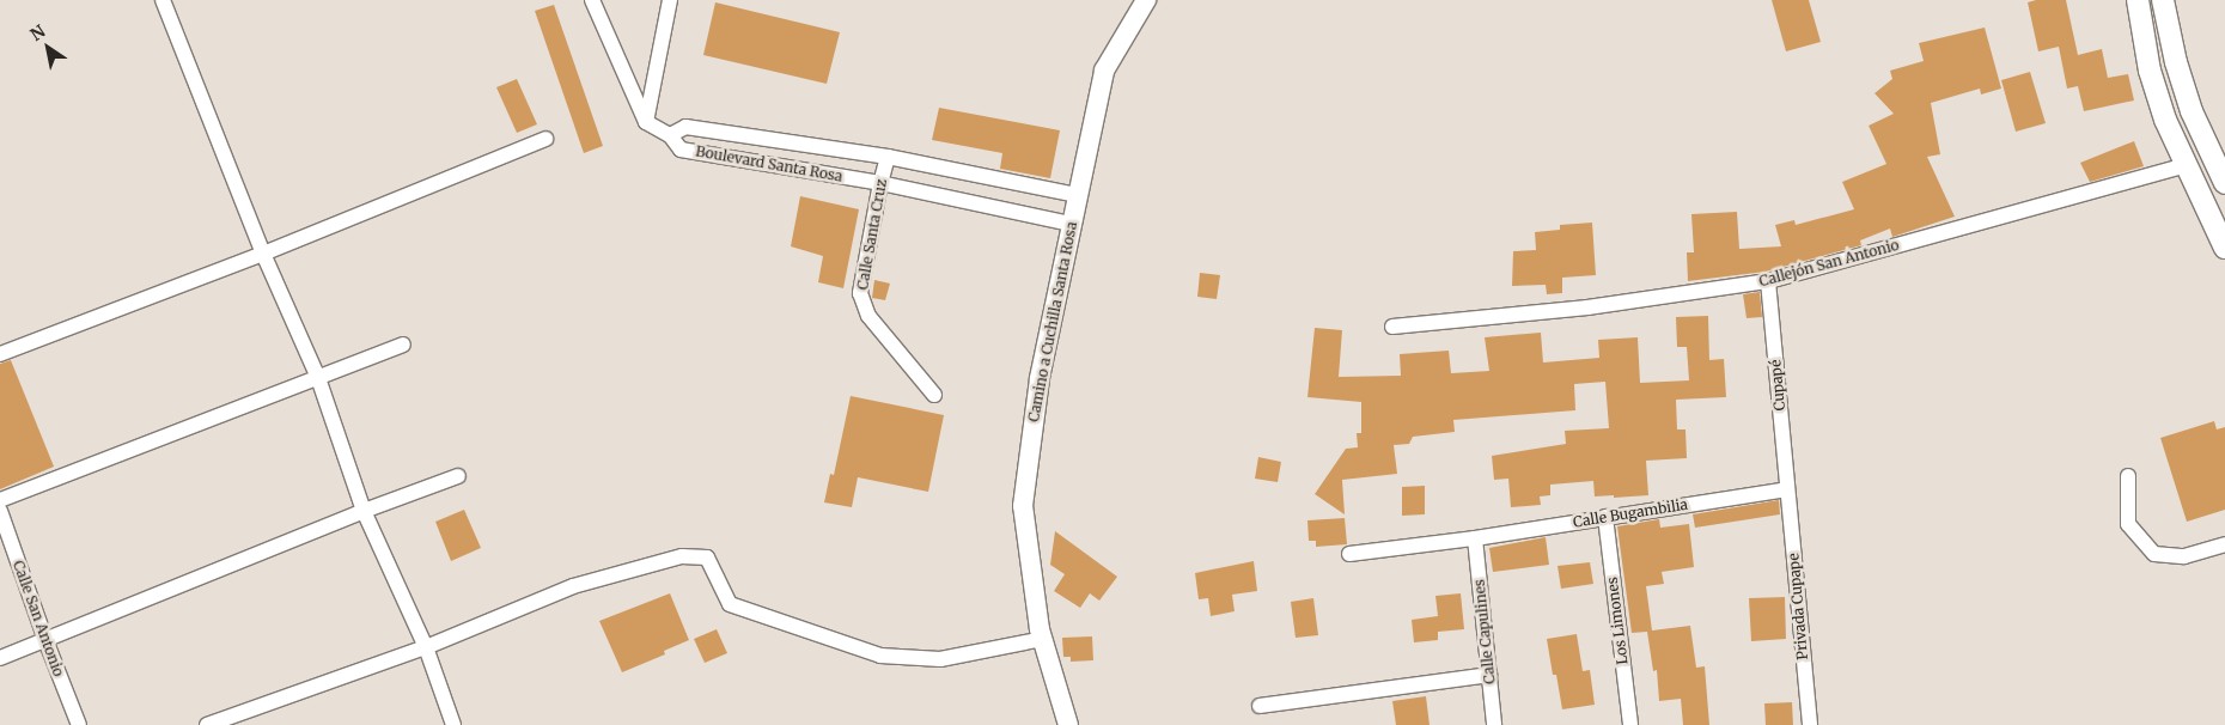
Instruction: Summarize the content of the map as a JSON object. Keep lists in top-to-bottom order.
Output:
{
  "streets": {
    "street": [
      "Boulevard Santa Rosa",
      "Calle Santa Cruz",
      "Callejón San Antonio",
      "Camino a Cuchilla Santa Rosa",
      "Cupapé",
      "Calle Bugambilia",
      "Privada Cupape",
      "Calle San Antonio",
      "Los Limones",
      "Calle Capulines"
    ]
  },
  "crossings": [
    ["Boulevard Santa Rosa", "Calle Santa Cruz"],
    ["Boulevard Santa Rosa", "Camino a Cuchilla Santa Rosa"],
    ["Callejón San Antonio", "Cupapé"],
    ["Cupapé", "Calle Bugambilia"],
    ["Cupapé", "Privada Cupape"],
    ["Calle Bugambilia", "Privada Cupape"],
    ["Calle Bugambilia", "Los Limones"],
    ["Calle Bugambilia", "Calle Capulines"]
  ],
  "north": "top left"
}
